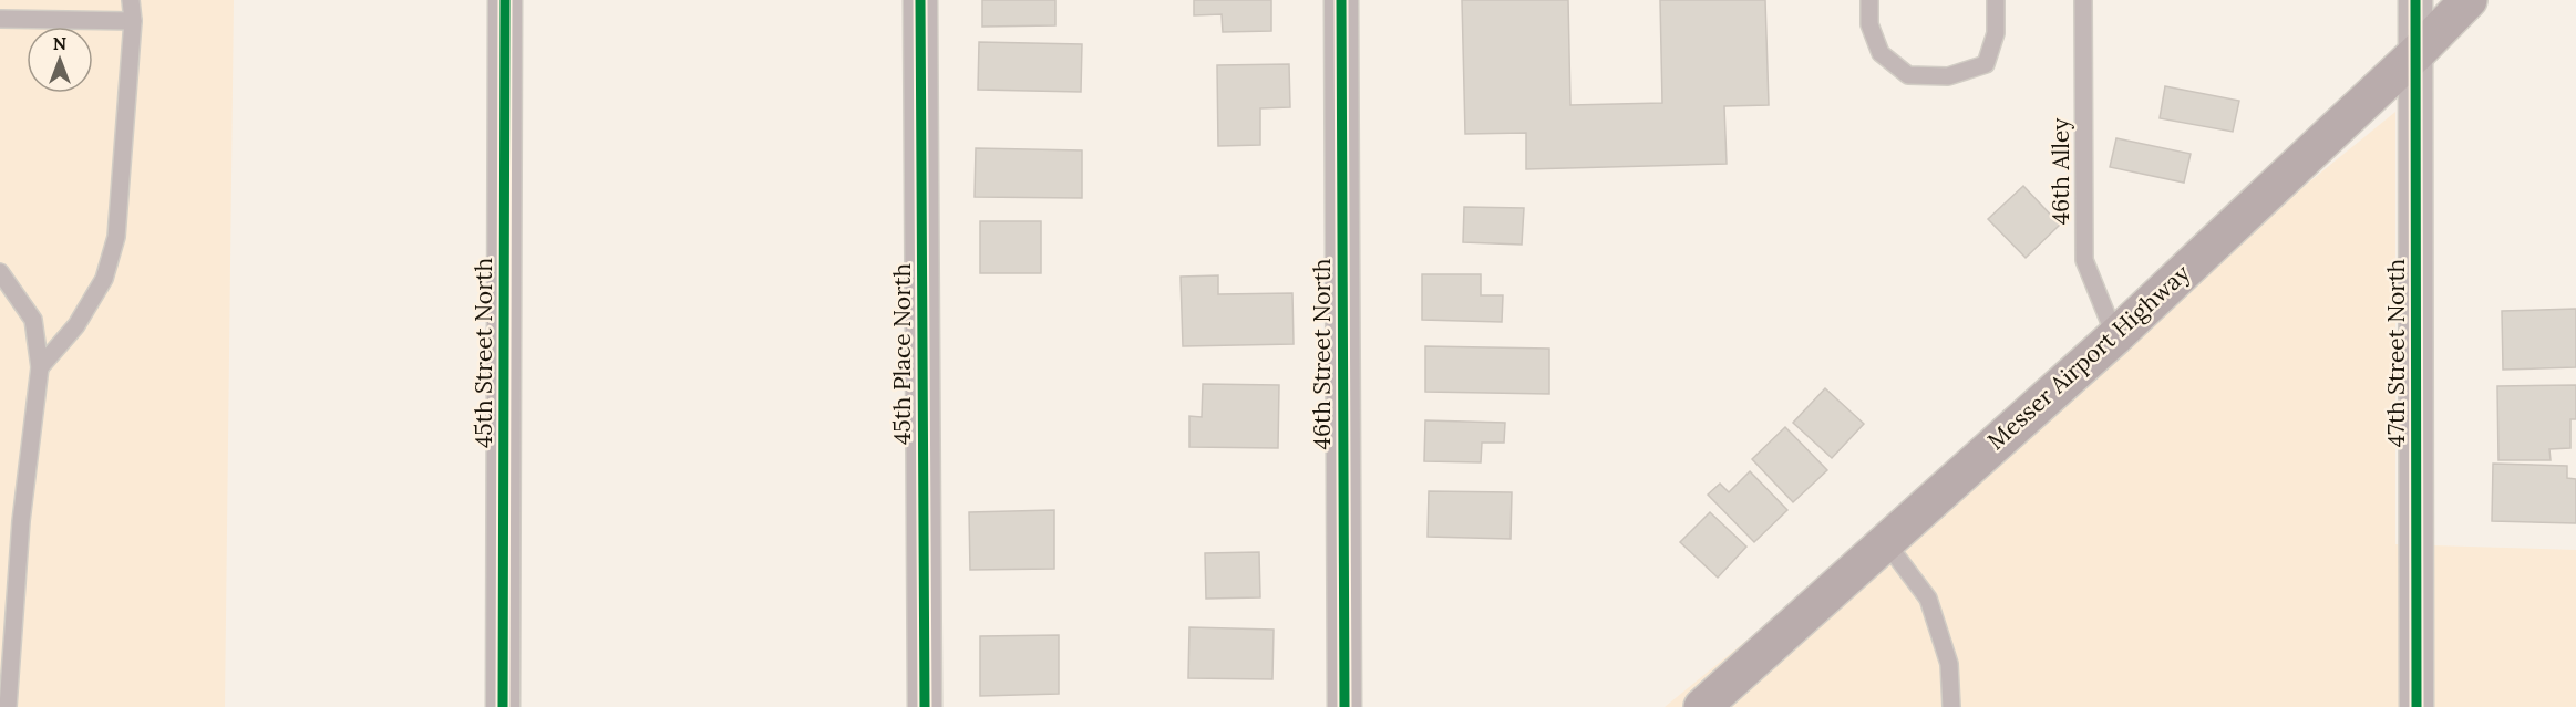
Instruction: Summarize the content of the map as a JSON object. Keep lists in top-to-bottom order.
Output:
{
  "streets": {
    "main road": ["Messer Airport Highway"],
    "street": [
      "45th Street North",
      "47th Street North",
      "45th Place North",
      "46th Street North"
    ],
    "lane": ["46th Alley"]
  },
  "crossings": [
    ["46th Alley", "Messer Airport Highway"],
    ["47th Street North", "Messer Airport Highway"]
  ],
  "north": "top"
}
